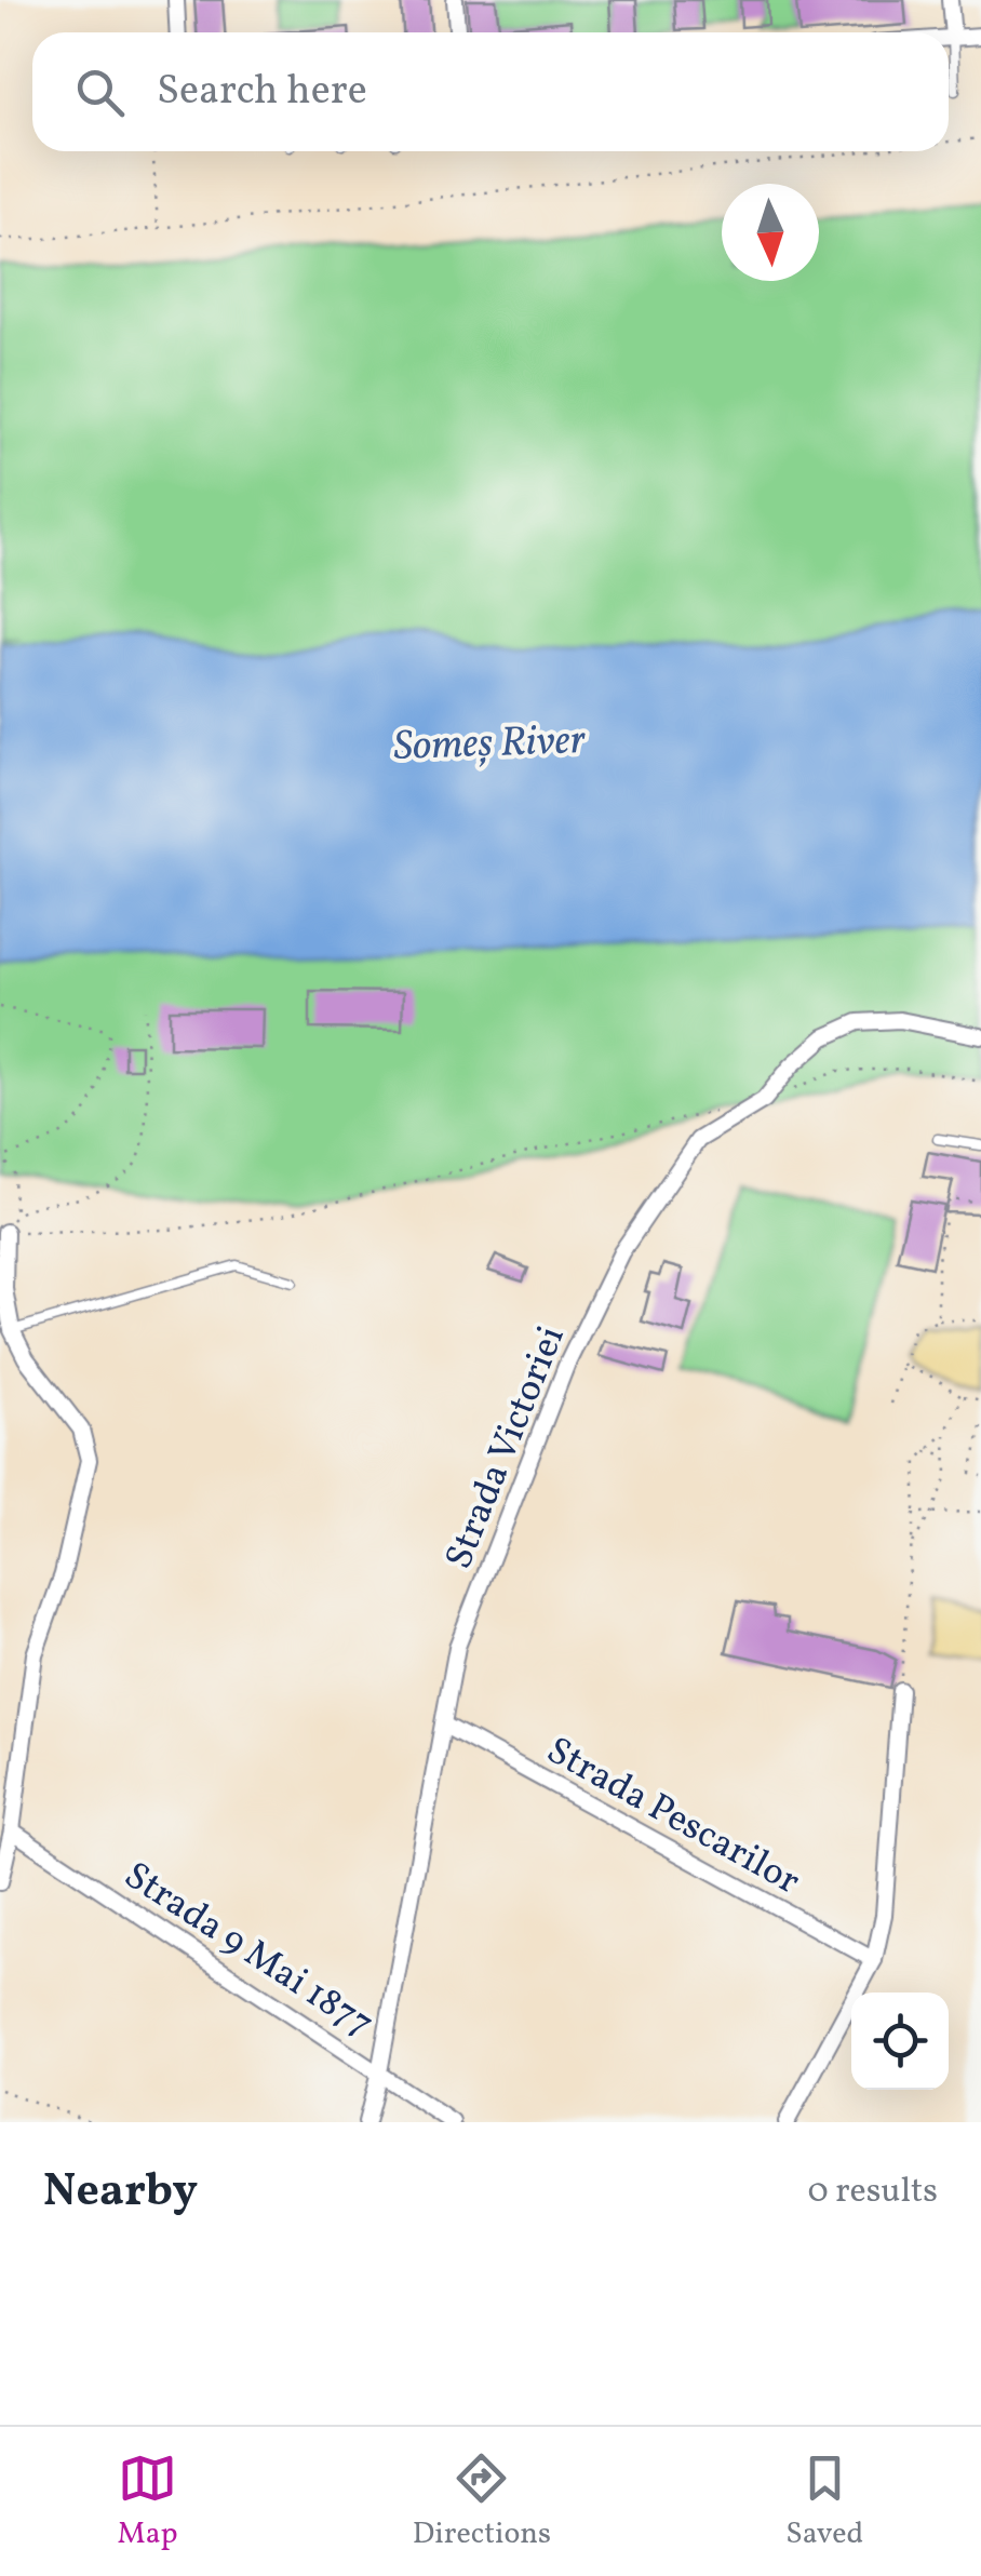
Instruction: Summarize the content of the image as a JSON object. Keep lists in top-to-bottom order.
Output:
{
  "streets": {
    "street": ["Strada Victoriei", "Strada Pescarilor", "Strada 9 Mai 1877"]
  },
  "crossings": [
    ["Strada Victoriei", "Strada Pescarilor"],
    ["Strada Victoriei", "Strada 9 Mai 1877"]
  ],
  "water": ["Someș River"],
  "north": "bottom",
  "page": {
    "search": "Search here",
    "heading": ["Nearby", "0 results"],
    "nav": ["Map", "Directions", "Saved"]
  }
}
